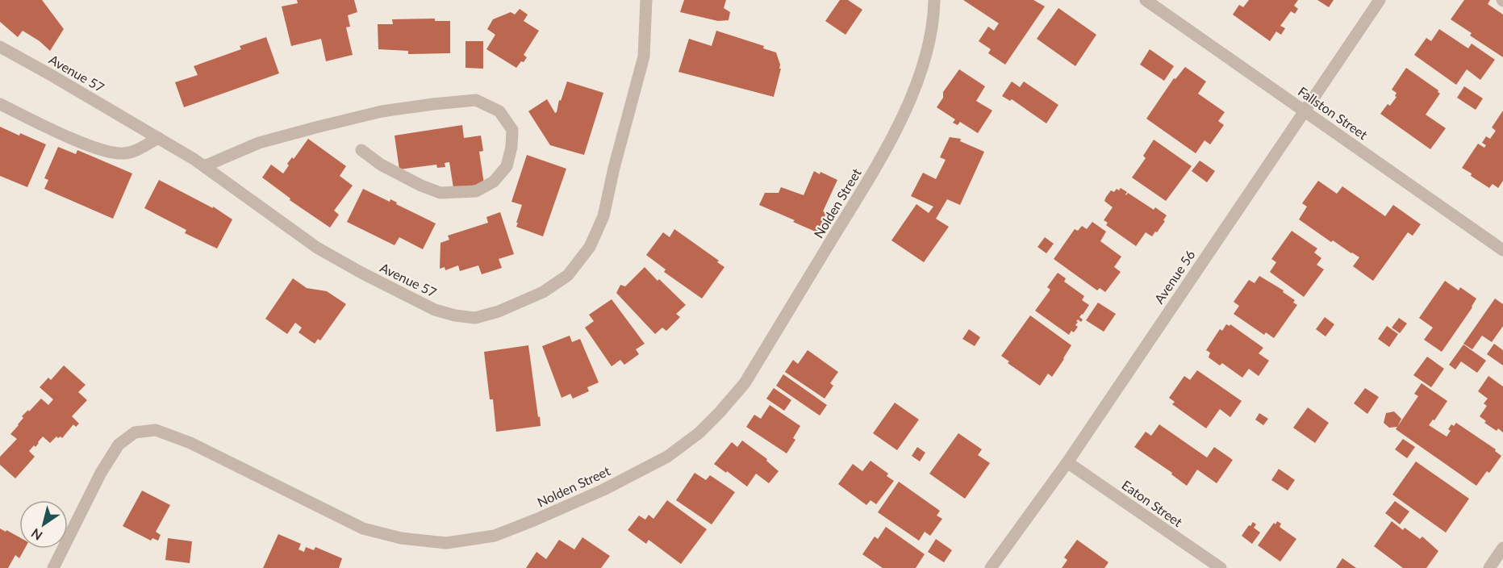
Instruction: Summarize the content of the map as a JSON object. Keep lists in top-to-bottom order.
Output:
{
  "streets": {
    "street": [
      "Avenue 57",
      "Fallston Street",
      "Nolden Street",
      "Avenue 56",
      "Eaton Street"
    ]
  },
  "crossings": [
    ["Fallston Street", "Avenue 56"],
    ["Avenue 56", "Eaton Street"]
  ],
  "north": "bottom left"
}
